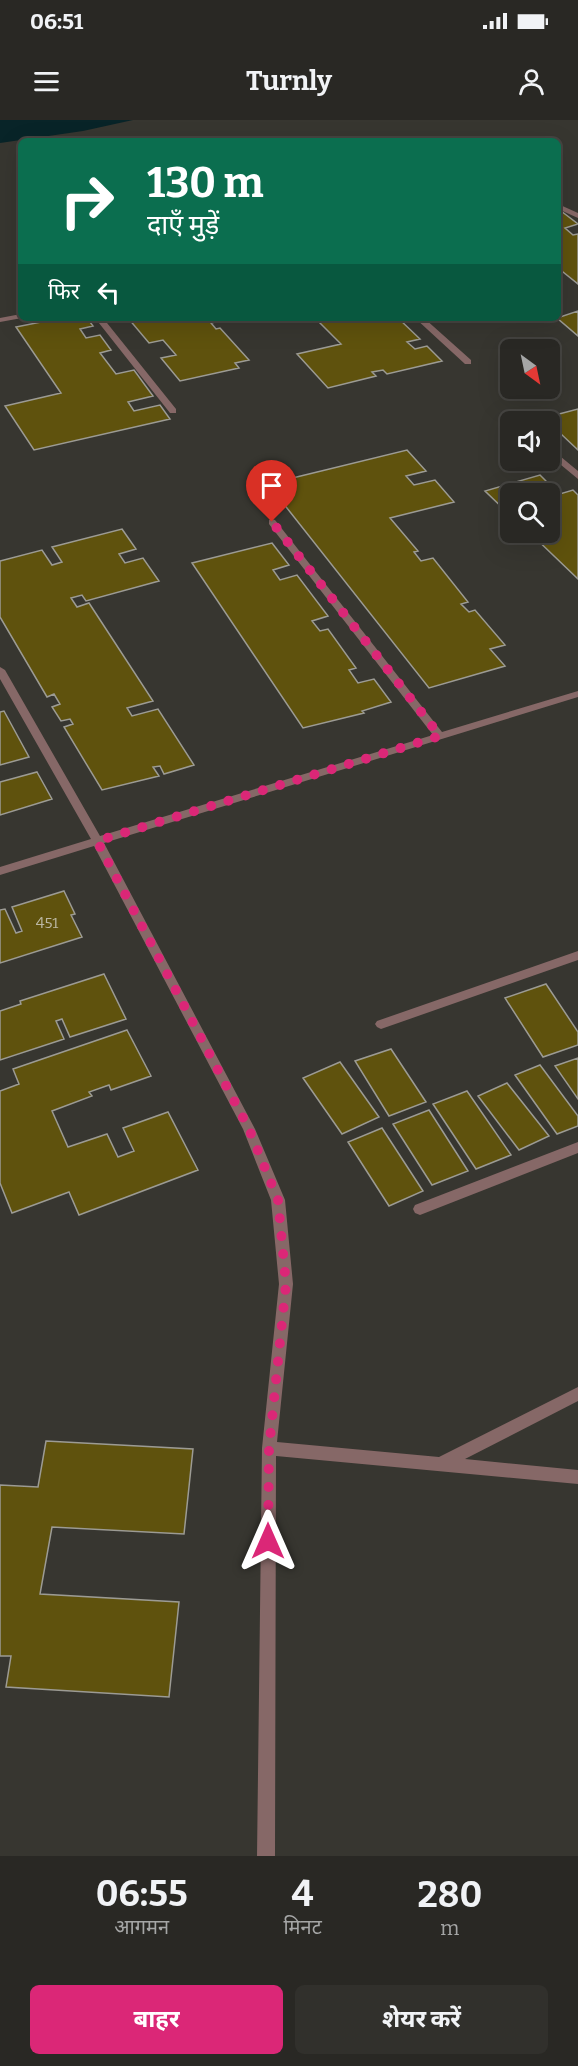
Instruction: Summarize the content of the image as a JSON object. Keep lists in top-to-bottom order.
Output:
{
  "house_numbers": ["451"],
  "north": "bottom right",
  "page": {
    "status": "06:51",
    "header": "Turnly",
    "turn": ["130 m", "दाएँ मुड़ें"],
    "then": "फिर",
    "eta": [
      "06:55",
      "आगमन",
      "4",
      "मिनट",
      "280",
      "m"
    ],
    "buttons": ["बाहर", "शेयर करें"]
  }
}
